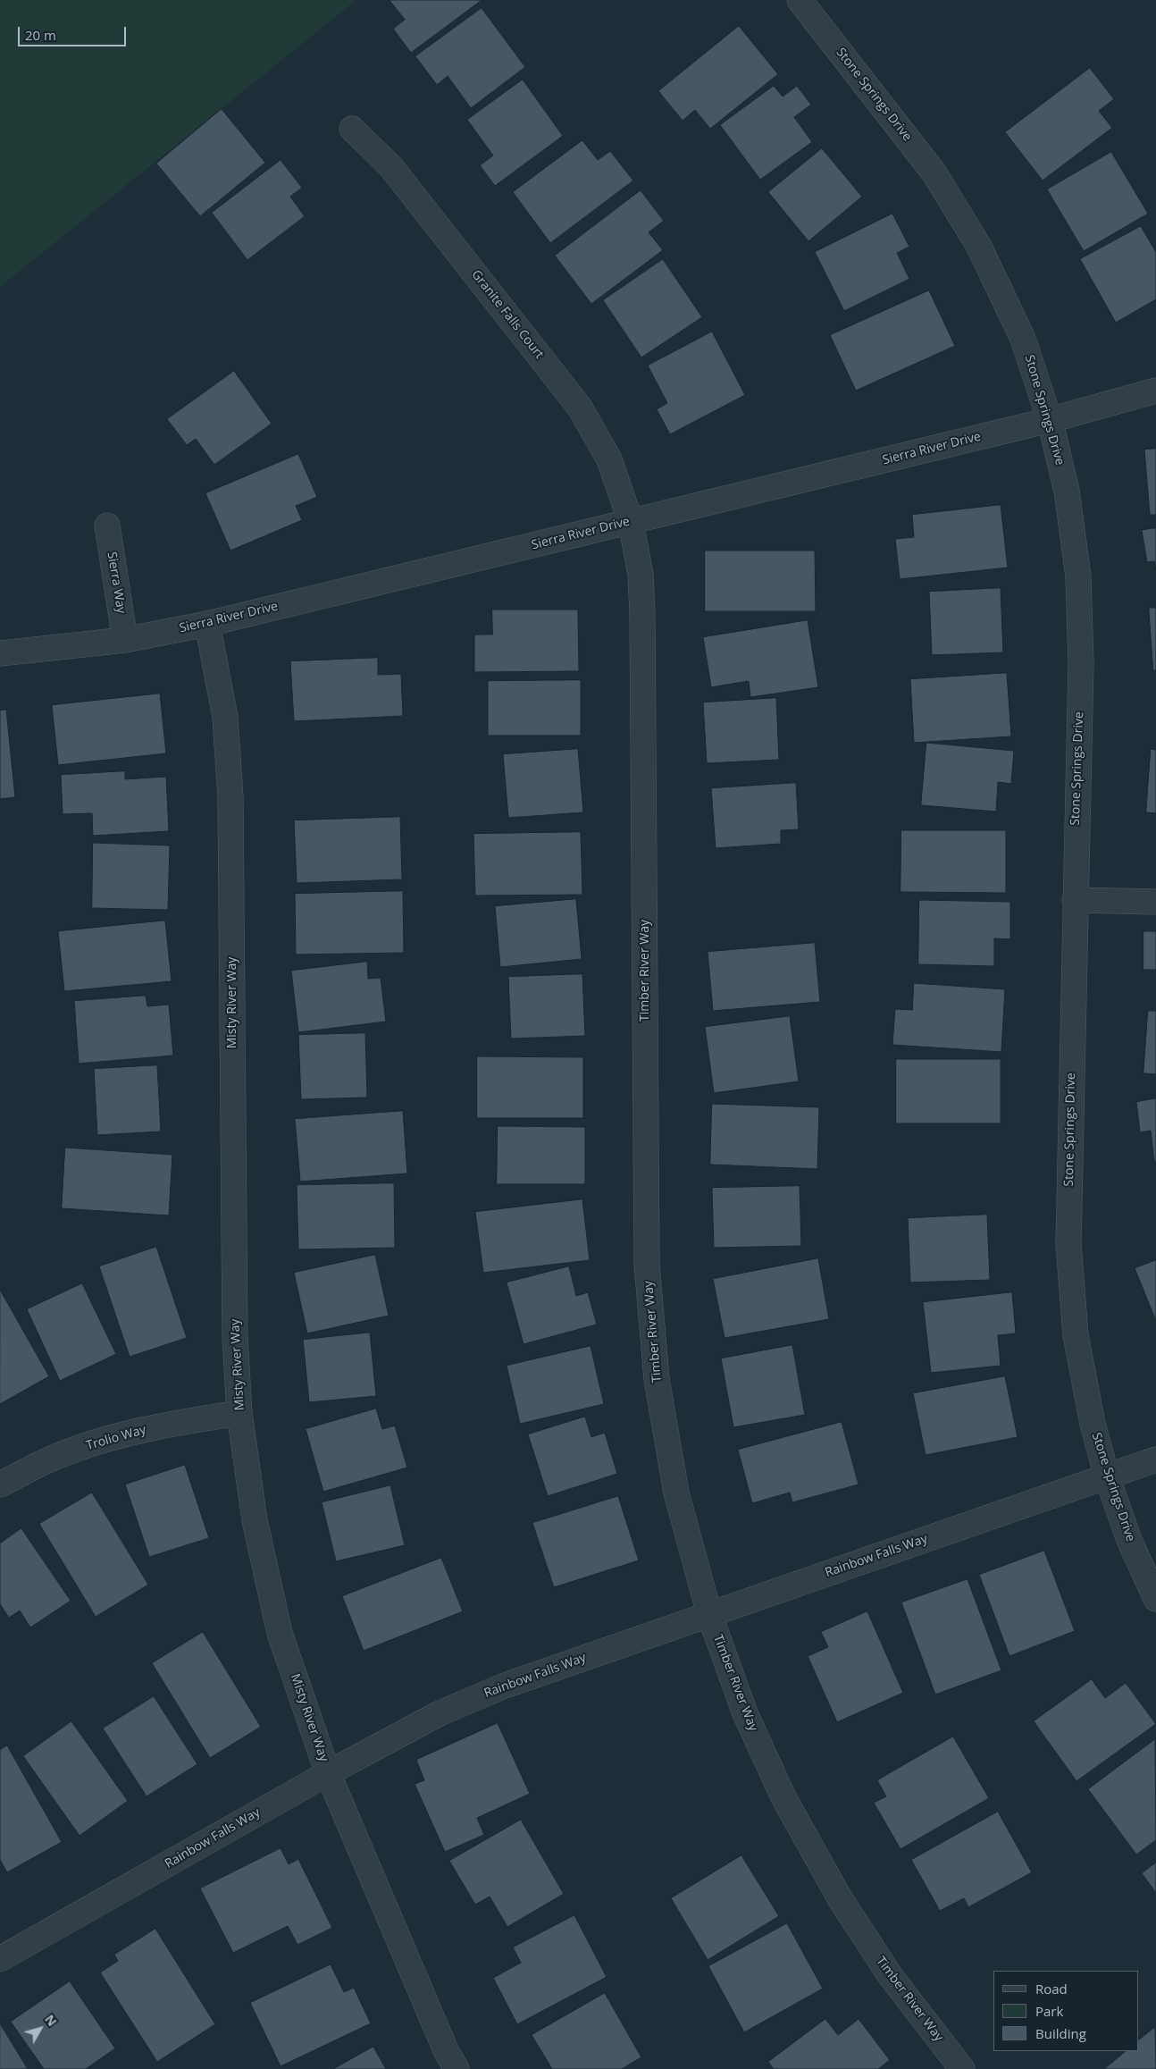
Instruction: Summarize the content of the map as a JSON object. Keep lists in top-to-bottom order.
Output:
{
  "streets": {
    "street": [
      "Stone Springs Drive",
      "Granite Falls Court",
      "Sierra River Drive",
      "Sierra Way",
      "Timber River Way",
      "Misty River Way",
      "Trolio Way",
      "Rainbow Falls Way"
    ]
  },
  "crossings": [
    ["Stone Springs Drive", "Sierra River Drive"],
    ["Stone Springs Drive", "Rainbow Falls Way"],
    ["Granite Falls Court", "Sierra River Drive"],
    ["Granite Falls Court", "Timber River Way"],
    ["Sierra River Drive", "Sierra Way"],
    ["Sierra River Drive", "Timber River Way"],
    ["Sierra River Drive", "Misty River Way"],
    ["Timber River Way", "Rainbow Falls Way"],
    ["Misty River Way", "Trolio Way"],
    ["Misty River Way", "Rainbow Falls Way"]
  ],
  "legend": ["Road", "Park", "Building"],
  "scale_bar": "20 m",
  "north": "top right"
}
